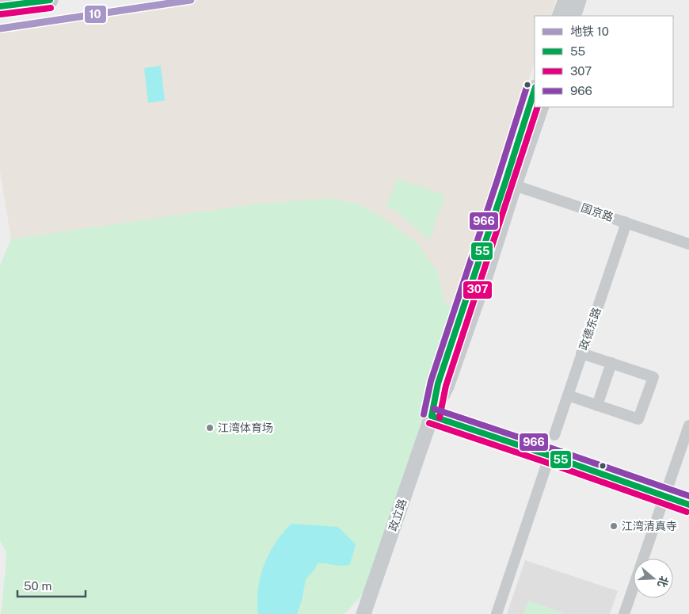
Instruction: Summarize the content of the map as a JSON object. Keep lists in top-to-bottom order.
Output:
{
  "streets": {
    "main road": ["政立路"],
    "street": ["国京路", "政德东路"]
  },
  "crossings": [
    ["国京路", "政德东路"],
    ["国京路", "政立路"]
  ],
  "places": ["江湾体育场", "江湾清真寺"],
  "lines": [
    "metro line 10",
    "transit line 55",
    "transit line 307",
    "transit line 966"
  ],
  "legend": [
    "地铁 10",
    "55",
    "307",
    "966"
  ],
  "scale_bar": "50 m",
  "north": "right"
}
